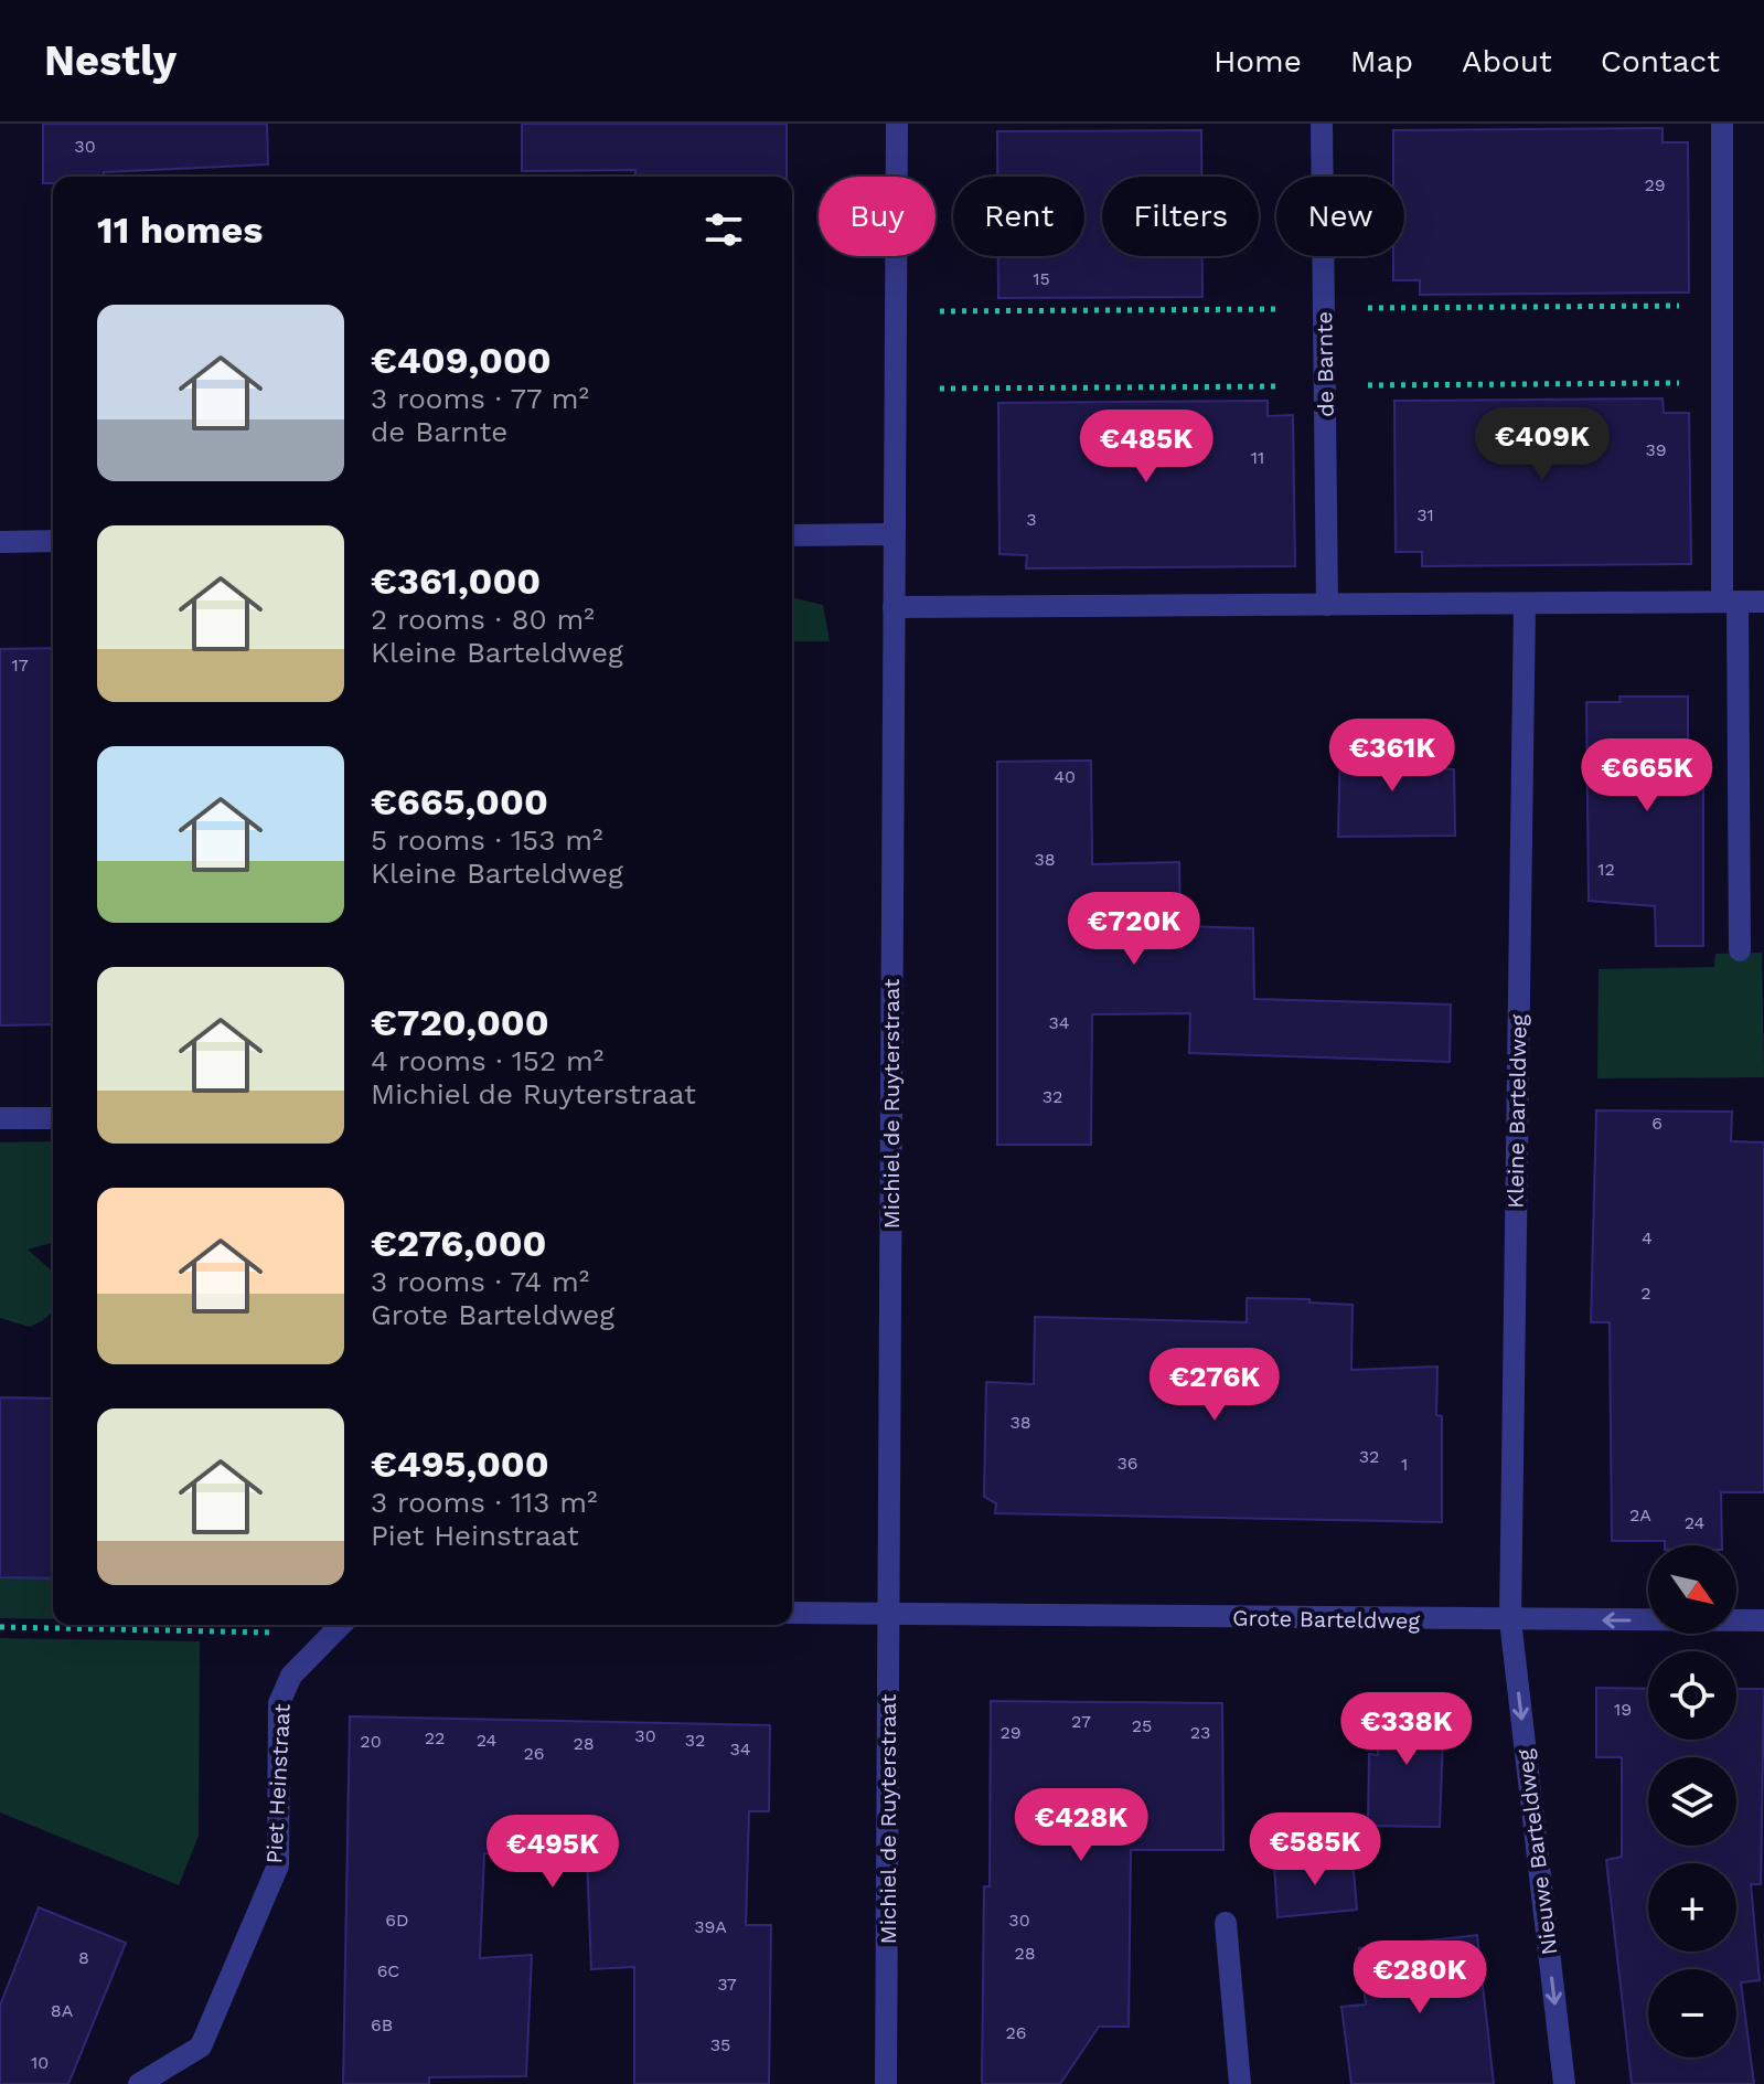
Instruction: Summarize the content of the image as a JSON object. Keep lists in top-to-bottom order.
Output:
{
  "streets": {
    "street": [
      "de Barnte",
      "Michiel de Ruyterstraat",
      "Kleine Barteldweg",
      "Grote Barteldweg",
      "Piet Heinstraat",
      "Nieuwe Barteldweg"
    ]
  },
  "crossings": [
    ["Michiel de Ruyterstraat", "Grote Barteldweg"],
    ["Kleine Barteldweg", "Grote Barteldweg"],
    ["Kleine Barteldweg", "Nieuwe Barteldweg"],
    ["Grote Barteldweg", "Nieuwe Barteldweg"]
  ],
  "one_way": ["Nieuwe Barteldweg"],
  "house_numbers": [
    "30",
    "29",
    "15",
    "39",
    "11",
    "31",
    "3",
    "17",
    "40",
    "38",
    "12",
    "34",
    "32",
    "6",
    "4",
    "2",
    "38",
    "32",
    "36",
    "1",
    "2A",
    "24",
    "19",
    "27",
    "25",
    "29",
    "23",
    "30",
    "22",
    "24",
    "32",
    "20",
    "28",
    "34",
    "26",
    "6D",
    "30",
    "39A",
    "28",
    "8",
    "6C",
    "37",
    "8A",
    "6B",
    "26",
    "35",
    "10"
  ],
  "north": "bottom right",
  "page": {
    "header": "Nestly",
    "nav": [
      "Home",
      "Map",
      "About",
      "Contact"
    ],
    "chip": [
      "Buy",
      "Rent",
      "Filters",
      "New"
    ],
    "heading": "11 homes",
    "list": [
      {
        "name": "€409,000",
        "note": "3 rooms · 77 m² · de Barnte"
      },
      {
        "name": "€361,000",
        "note": "2 rooms · 80 m² · Kleine Barteldweg"
      },
      {
        "name": "€665,000",
        "note": "5 rooms · 153 m² · Kleine Barteldweg"
      },
      {
        "name": "€720,000",
        "note": "4 rooms · 152 m² · Michiel de Ruyterstraat"
      },
      {
        "name": "€276,000",
        "note": "3 rooms · 74 m² · Grote Barteldweg"
      },
      {
        "name": "€495,000",
        "note": "3 rooms · 113 m² · Piet Heinstraat"
      }
    ],
    "price": [
      "€409K",
      "€485K",
      "€361K",
      "€665K",
      "€720K",
      "€276K",
      "€338K",
      "€428K",
      "€585K",
      "€495K",
      "€280K"
    ],
    "map_buttons": ["+", "−"]
  }
}
